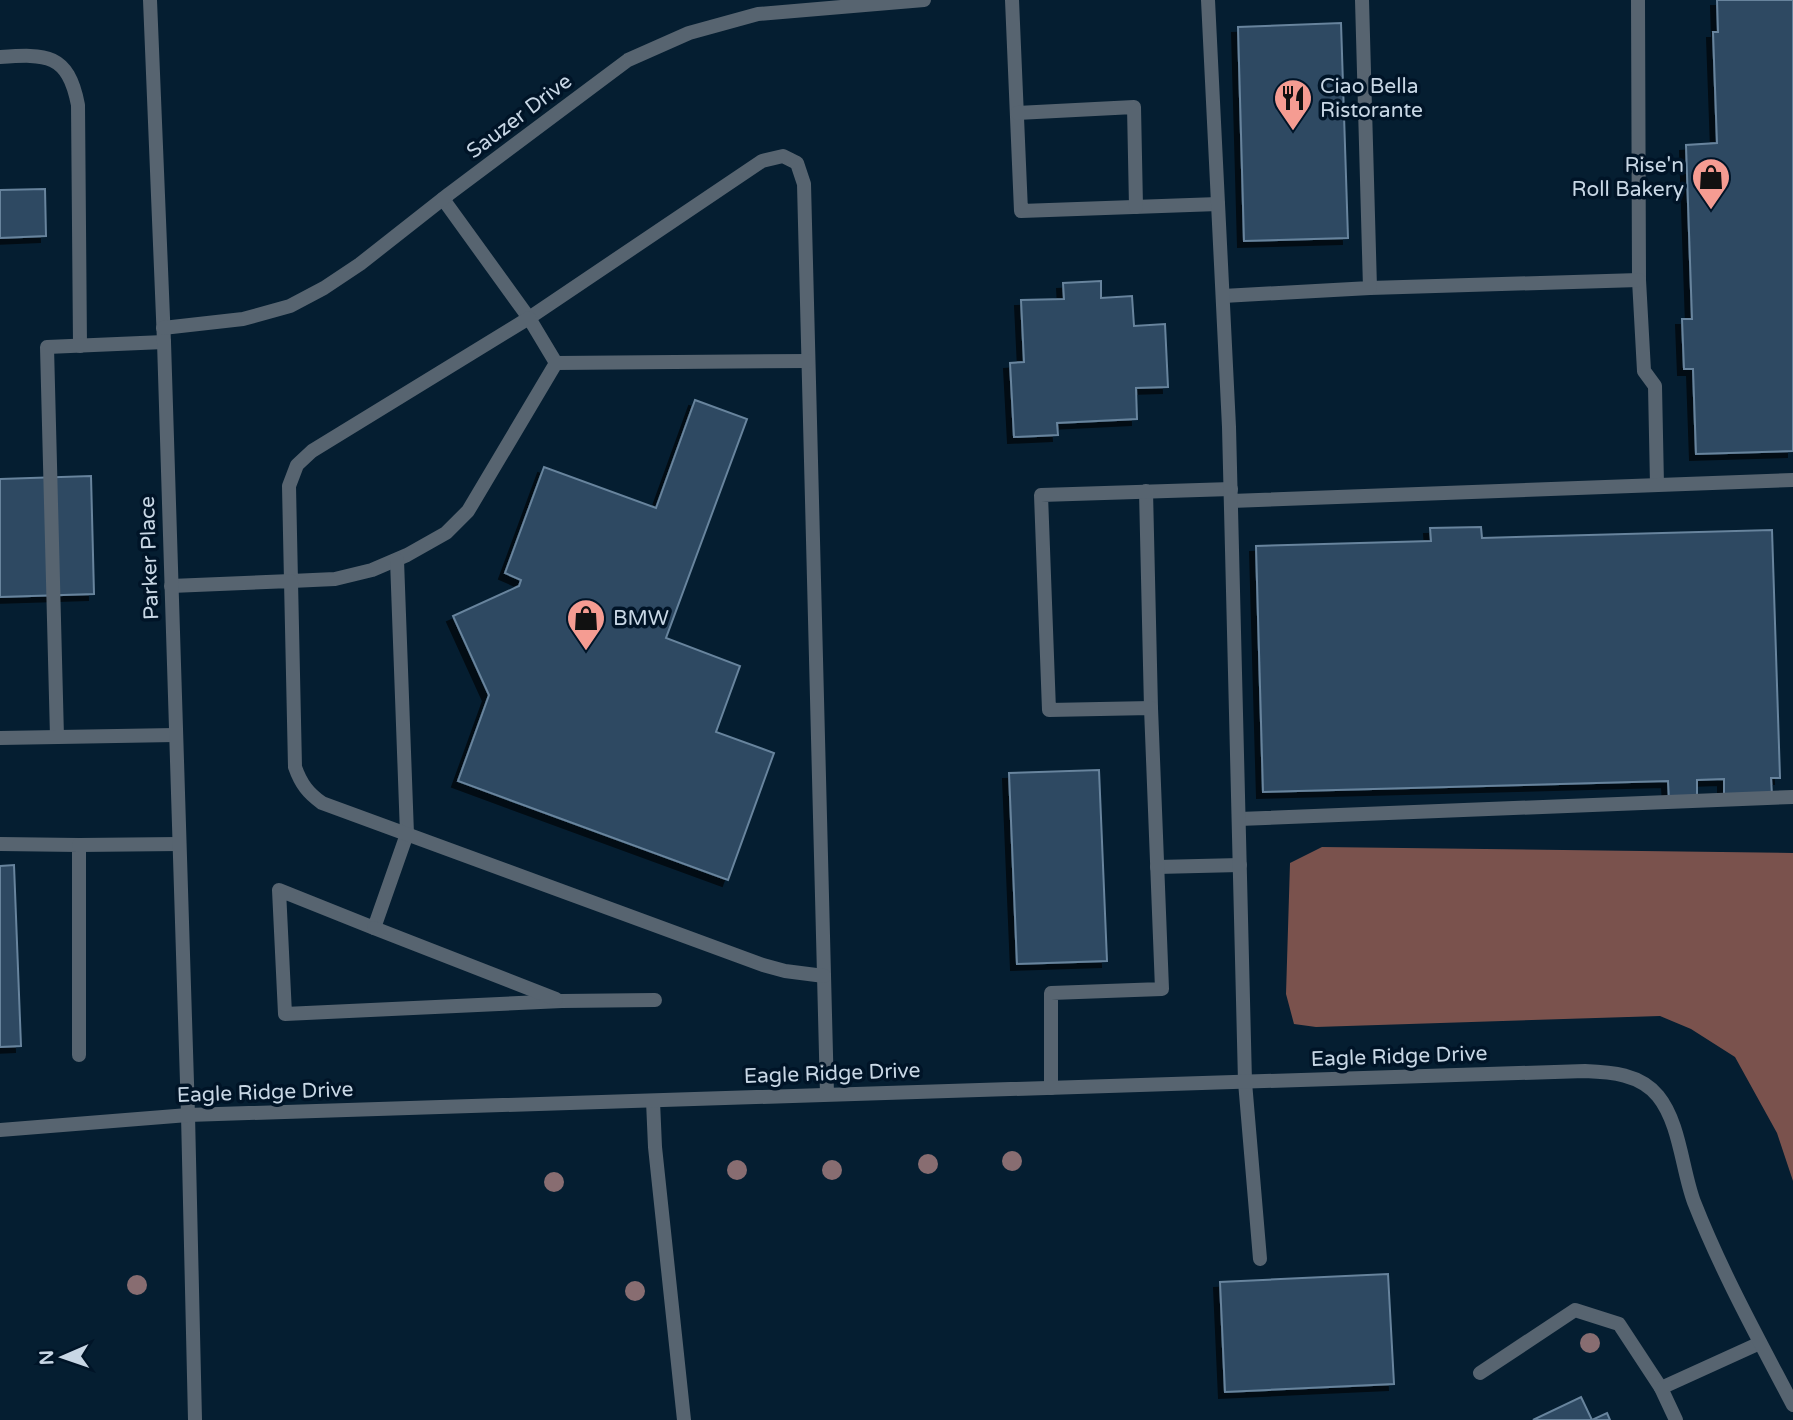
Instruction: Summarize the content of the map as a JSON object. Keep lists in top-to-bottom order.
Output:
{
  "streets": {
    "street": ["Sauzer Drive", "Parker Place", "Eagle Ridge Drive"]
  },
  "crossings": [
    ["Sauzer Drive", "Parker Place"],
    ["Parker Place", "Eagle Ridge Drive"]
  ],
  "places": {
    "restaurant": ["Ciao Bella Ristorante"],
    "shop": ["Rise'n Roll Bakery", "BMW"]
  },
  "north": "left"
}
